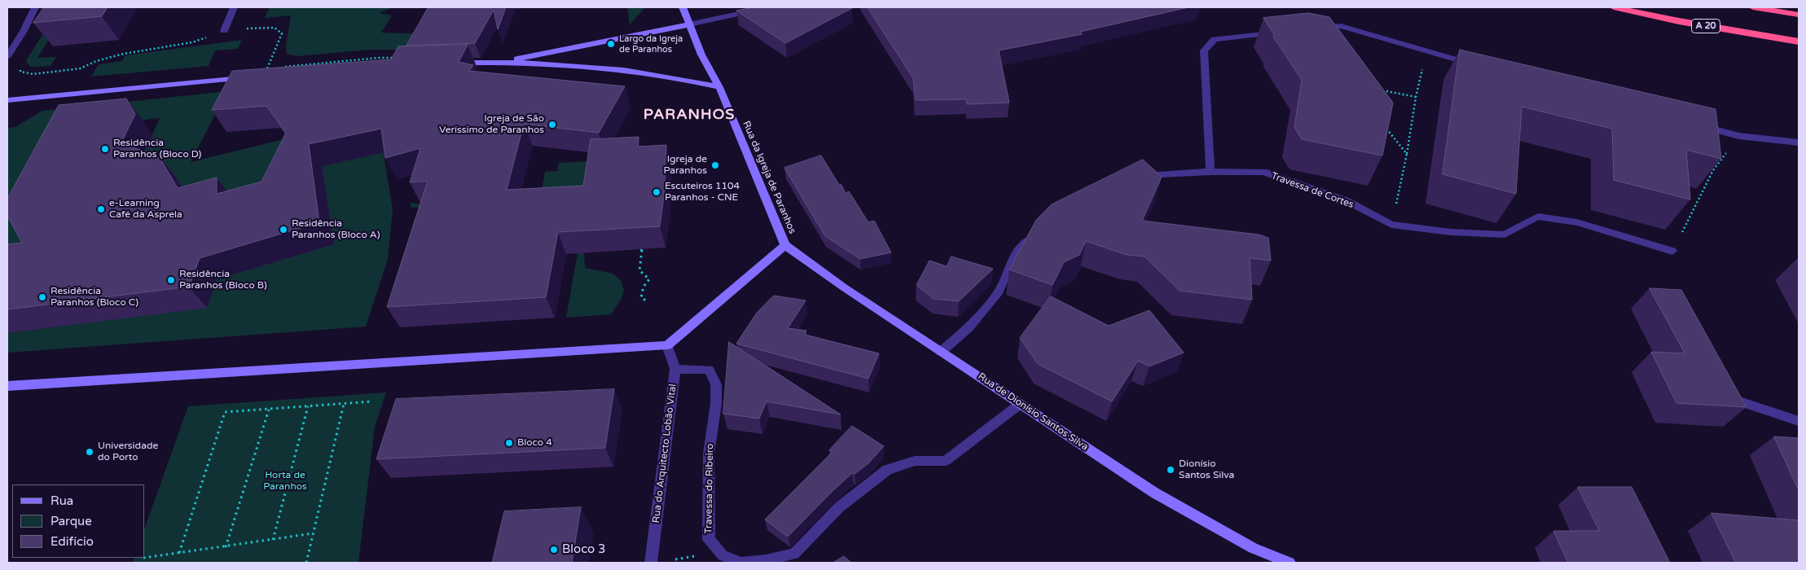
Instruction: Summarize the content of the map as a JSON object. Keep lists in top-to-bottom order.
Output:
{
  "streets": {
    "highway": ["A 20"],
    "main road": ["Rua da Igreja de Paranhos", "Rua de Dionísio Santos Silva"],
    "street": ["Travessa de Cortes", "Rua do Arquitecto Lobão Vital", "Travessa do Ribeiro"]
  },
  "crossings": [
    ["Rua da Igreja de Paranhos", "Rua de Dionísio Santos Silva"],
    ["Rua do Arquitecto Lobão Vital", "Travessa do Ribeiro"]
  ],
  "districts": ["PARANHOS"],
  "parks": ["Horta de Paranhos"],
  "places": [
    "Largo da Igreja de Paranhos",
    "Igreja de São Veríssimo de Paranhos",
    "Residência Paranhos (Bloco D)",
    "Igreja de Paranhos",
    "Escuteiros 1104 Paranhos - CNE",
    "e-Learning Café da Asprela",
    "Residência Paranhos (Bloco A)",
    "Residência Paranhos (Bloco B)",
    "Residência Paranhos (Bloco C)",
    "Bloco 4",
    "Universidade do Porto",
    "Dionísio Santos Silva",
    "Bloco 3"
  ],
  "legend": ["Rua", "Parque", "Edifício"]
}
